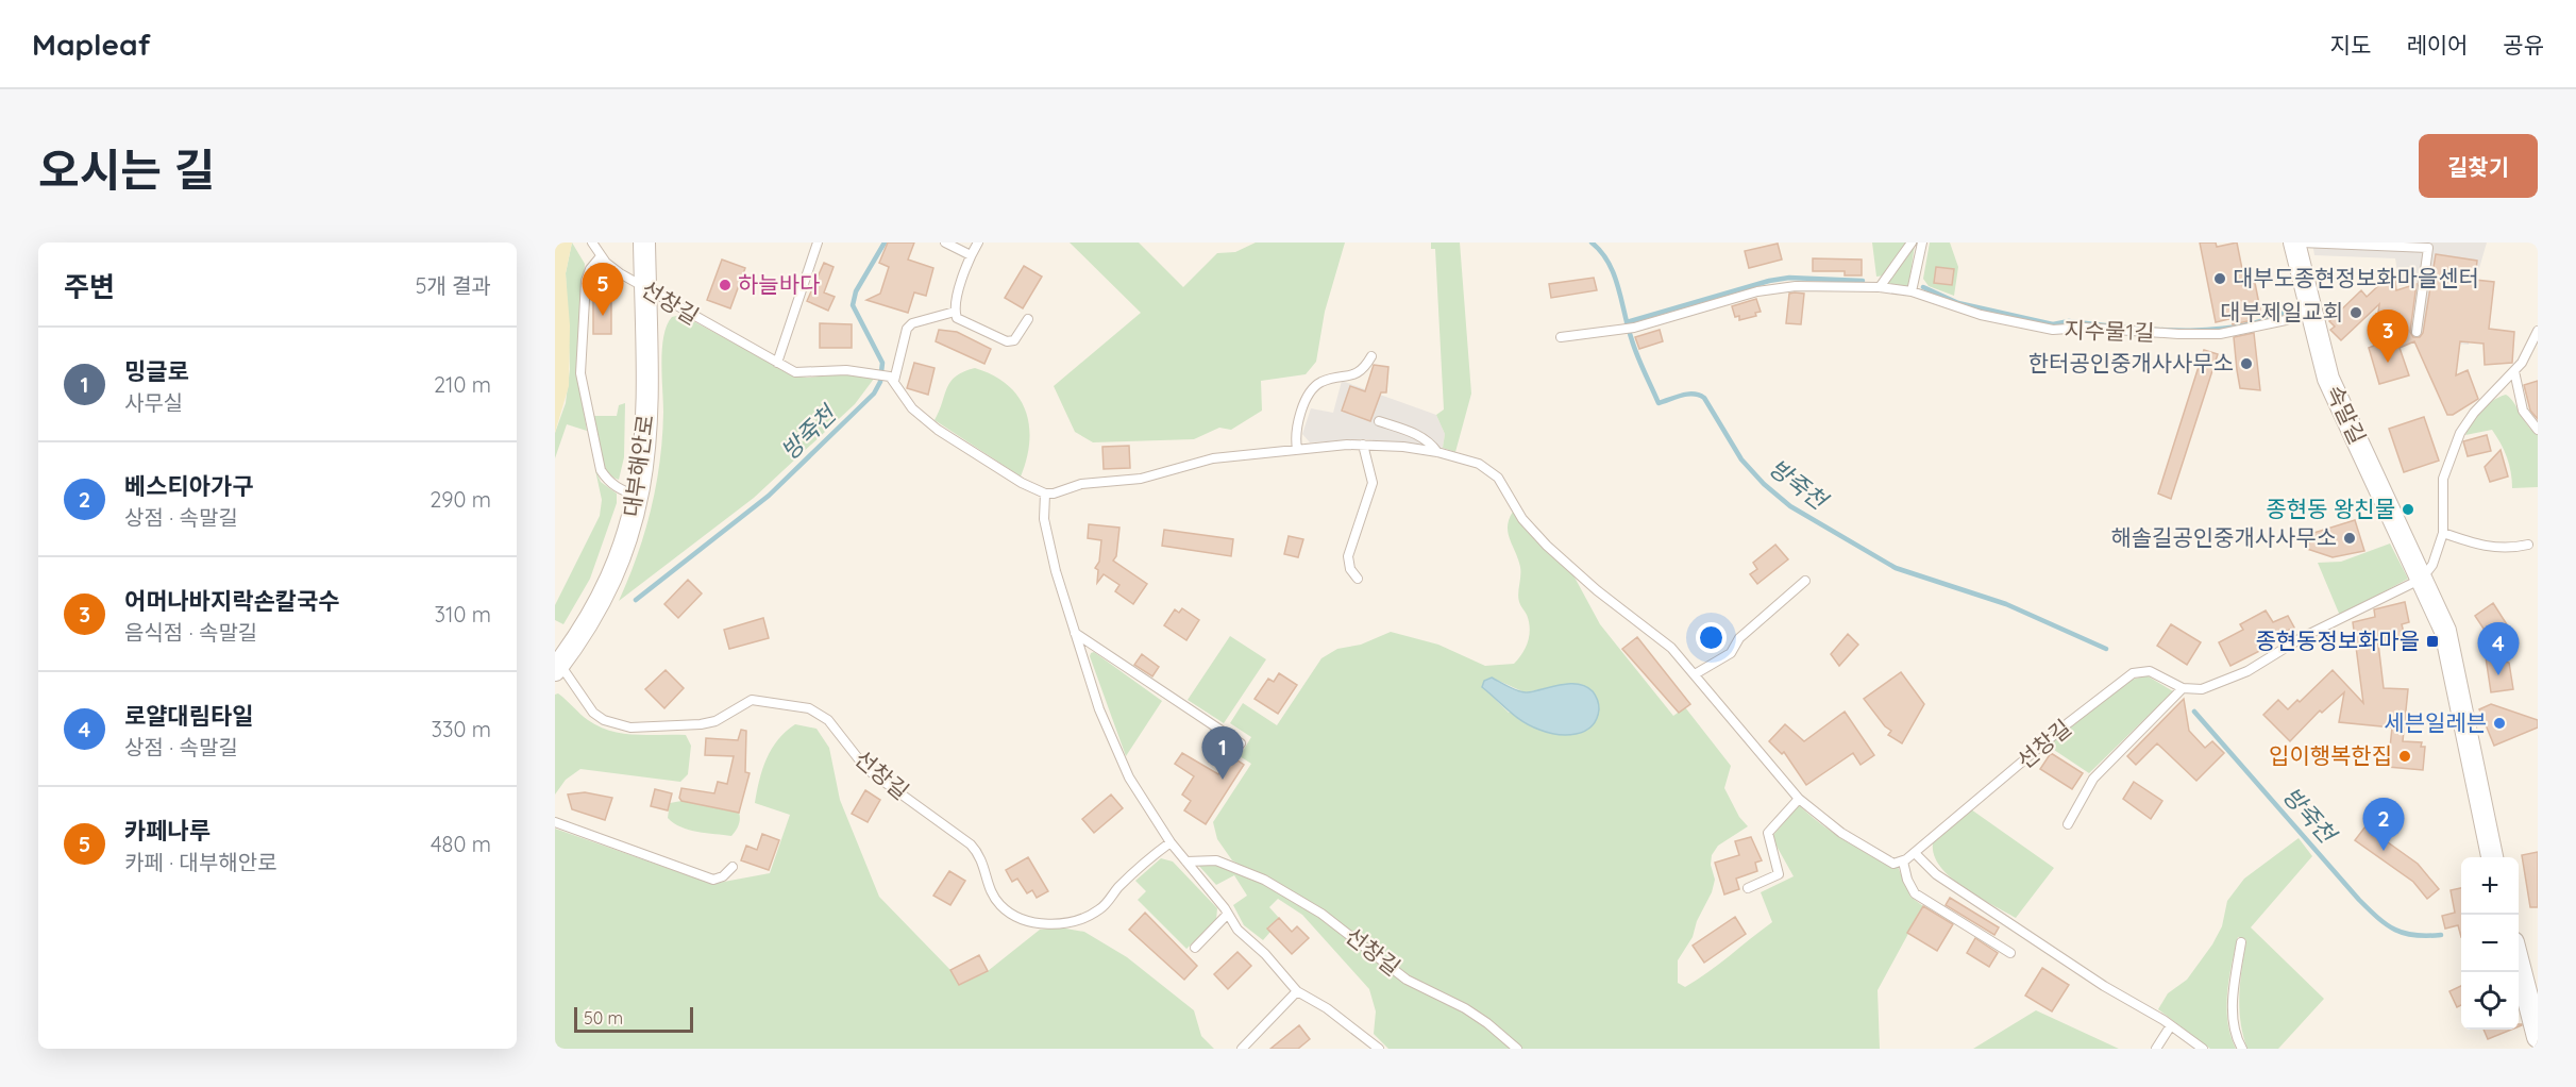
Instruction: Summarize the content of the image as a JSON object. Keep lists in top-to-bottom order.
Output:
{
  "streets": {
    "street": ["속말길", "대부해안로"],
    "lane": ["선창길", "지수물1길"]
  },
  "crossings": [
    ["선창길", "대부해안로"],
    ["지수물1길", "속말길"]
  ],
  "water": ["방죽천"],
  "places": {
    "other": [
      "대부도종현정보화마을센터",
      "하늘바다",
      "대부제일교회",
      "한터공인중개사사무소",
      "종현동 왕친물",
      "해솔길공인중개사사무소",
      "세븐일레븐",
      "입이행복한집"
    ],
    "transit": ["종현동정보화마을"]
  },
  "scale_bar": "50 m",
  "page": {
    "header": "Mapleaf",
    "nav": ["지도", "레이어", "공유"],
    "title": "오시는 길",
    "buttons": "길찾기",
    "heading": ["주변", "5개 결과"],
    "pins": [
      "5",
      "3",
      "4",
      "1",
      "2"
    ],
    "list": [
      {
        "mark": "1",
        "name": "밍글로",
        "note": "사무실",
        "value": "210 m"
      },
      {
        "mark": "2",
        "name": "베스티아가구",
        "note": "상점 · 속말길",
        "value": "290 m"
      },
      {
        "mark": "3",
        "name": "어머나바지락손칼국수",
        "note": "음식점 · 속말길",
        "value": "310 m"
      },
      {
        "mark": "4",
        "name": "로얄대림타일",
        "note": "상점 · 속말길",
        "value": "330 m"
      },
      {
        "mark": "5",
        "name": "카페나루",
        "note": "카페 · 대부해안로",
        "value": "480 m"
      }
    ],
    "map_buttons": ["+", "−"],
    "scale": "50 m"
  }
}
